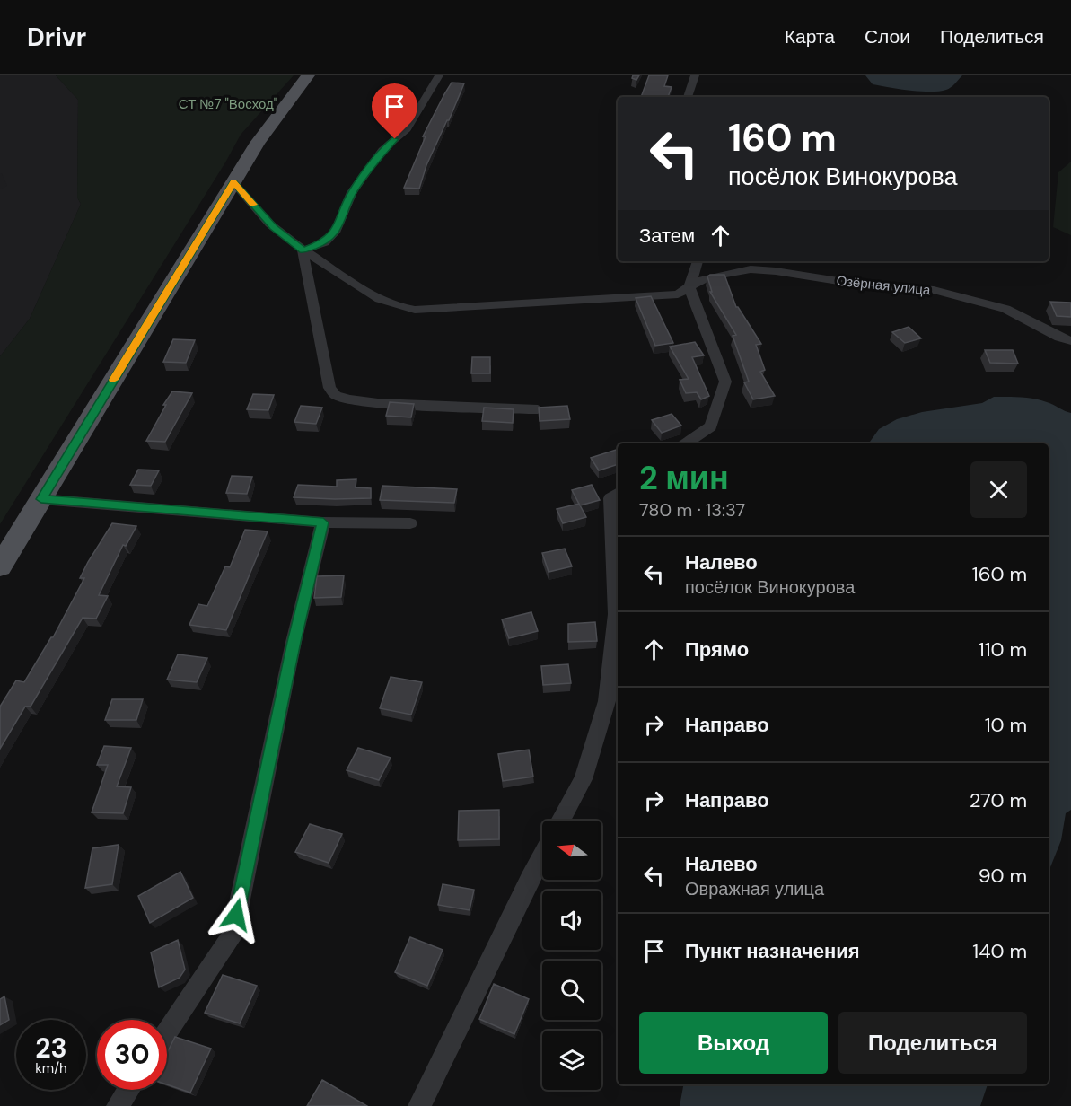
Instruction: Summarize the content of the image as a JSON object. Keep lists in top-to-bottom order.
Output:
{
  "streets": {
    "street": ["Озёрная улица"]
  },
  "parks": ["СТ №7 \"Восход\""],
  "north": "left",
  "page": {
    "header": "Drivr",
    "nav": ["Карта", "Слои", "Поделиться"],
    "turn": ["160 m", "посёлок Винокурова"],
    "then": "Затем",
    "heading": ["2 мин", "780 m · 13:37"],
    "list": [
      {
        "name": "Налево",
        "note": "посёлок Винокурова",
        "value": "160 m"
      },
      {
        "name": "Прямо",
        "value": "110 m"
      },
      {
        "name": "Направо",
        "value": "10 m"
      },
      {
        "name": "Направо",
        "value": "270 m"
      },
      {
        "name": "Налево",
        "note": "Овражная улица",
        "value": "90 m"
      },
      {
        "name": "Пункт назначения",
        "value": "140 m"
      }
    ],
    "buttons": ["Выход", "Поделиться"],
    "speed": "23 km/h",
    "limit": "30"
  }
}
